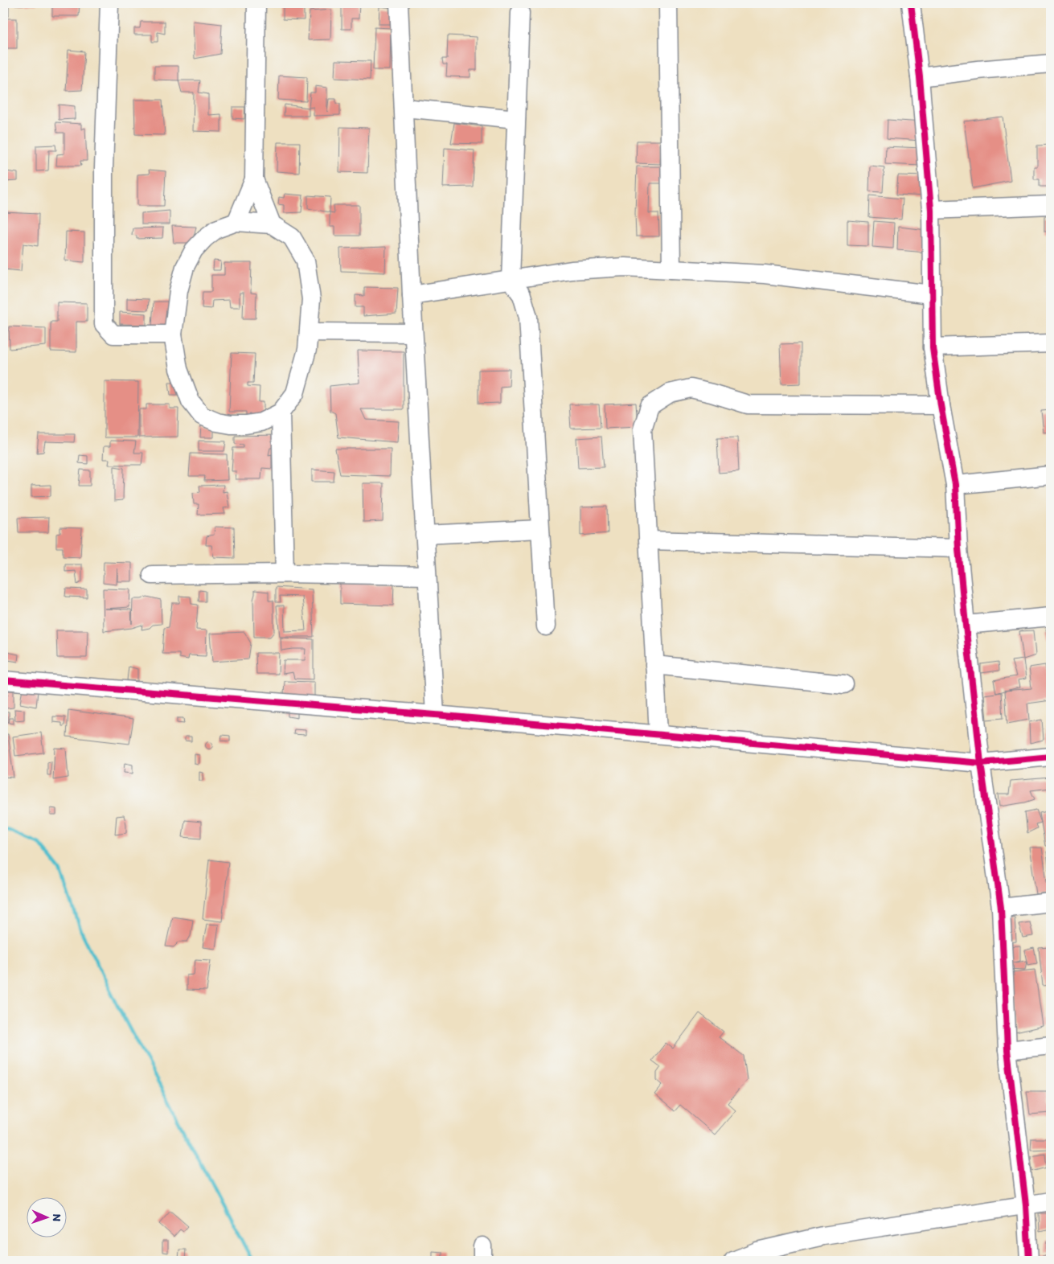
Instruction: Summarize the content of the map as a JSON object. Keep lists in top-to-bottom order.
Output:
{
  "north": "right"
}
